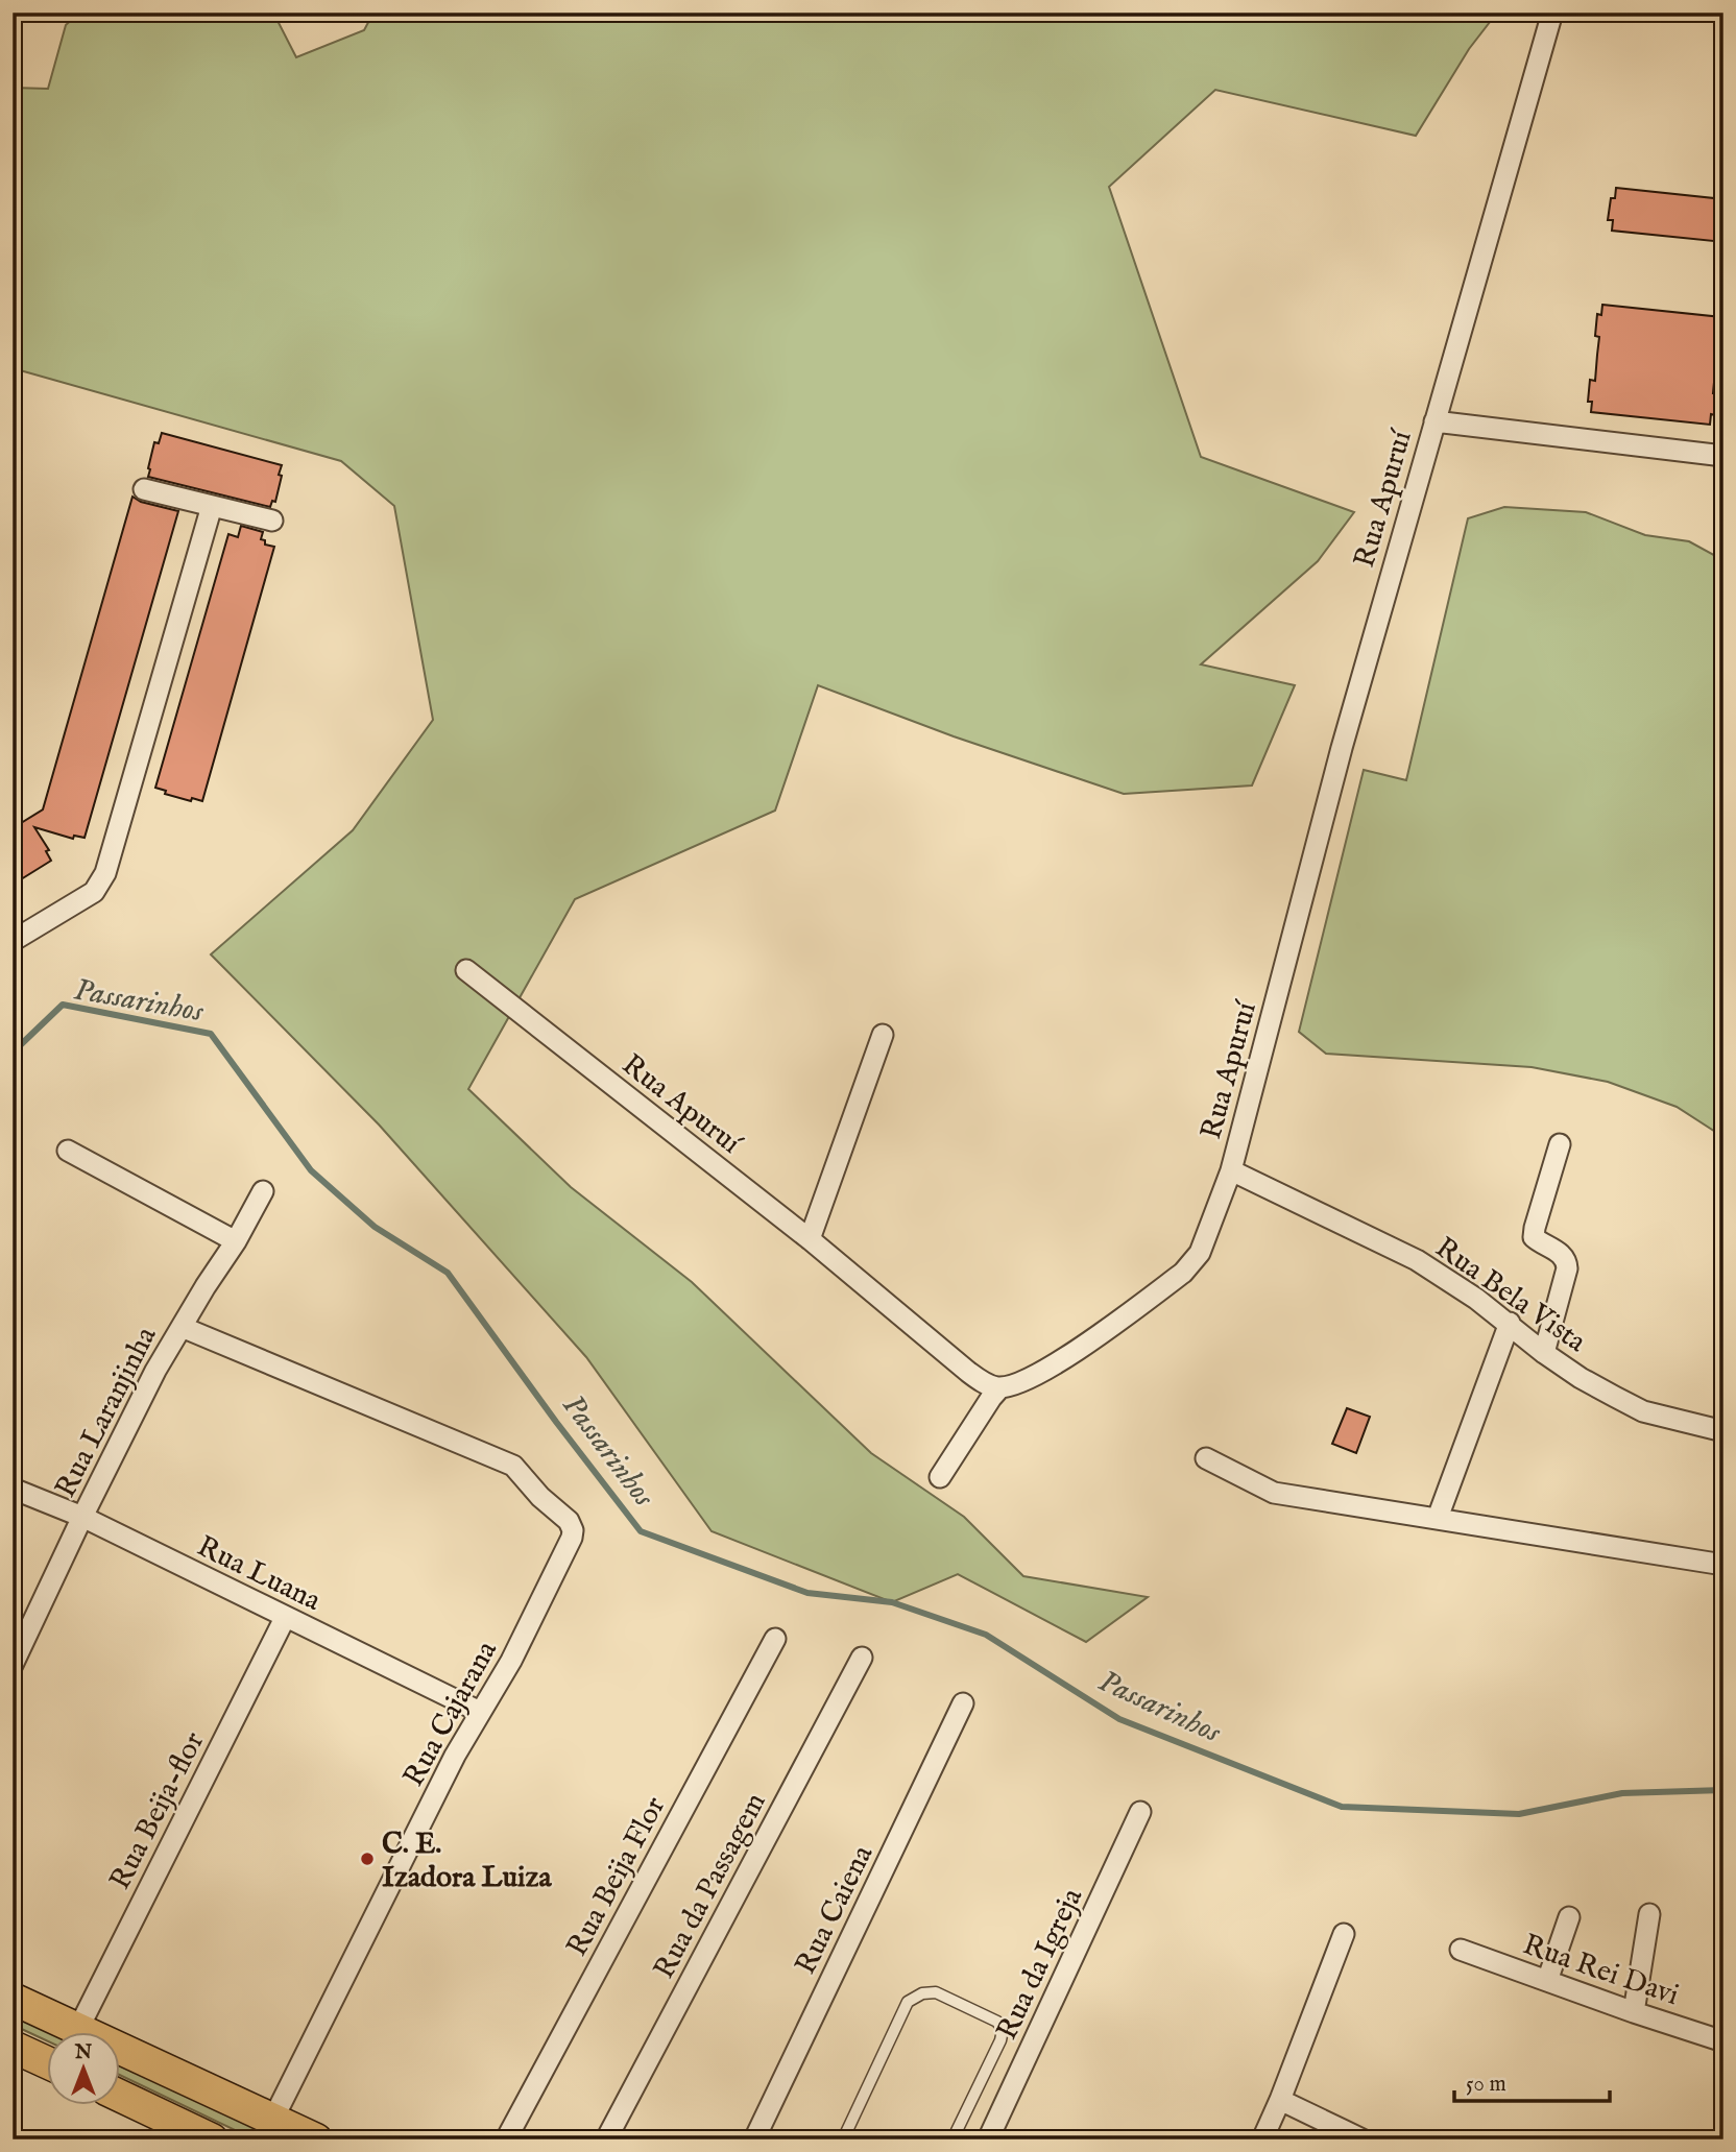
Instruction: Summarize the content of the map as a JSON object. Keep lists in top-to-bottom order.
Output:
{
  "streets": {
    "street": [
      "Rua Apuruí",
      "Rua Bela Vista",
      "Rua Laranjinha",
      "Rua Luana",
      "Rua Cajarana",
      "Rua Beija-flor",
      "Rua Beija Flor",
      "Rua da Passagem",
      "Rua Caiena",
      "Rua da Igreja",
      "Rua Rei Davi"
    ]
  },
  "crossings": [
    ["Rua Apuruí", "Rua Bela Vista"],
    ["Rua Laranjinha", "Rua Luana"],
    ["Rua Laranjinha", "Rua Cajarana"],
    ["Rua Luana", "Rua Cajarana"],
    ["Rua Luana", "Rua Beija-flor"]
  ],
  "water": ["Passarinhos"],
  "places": ["C. E. Izadora Luiza"],
  "scale_bar": "50 m",
  "north": "top"
}
